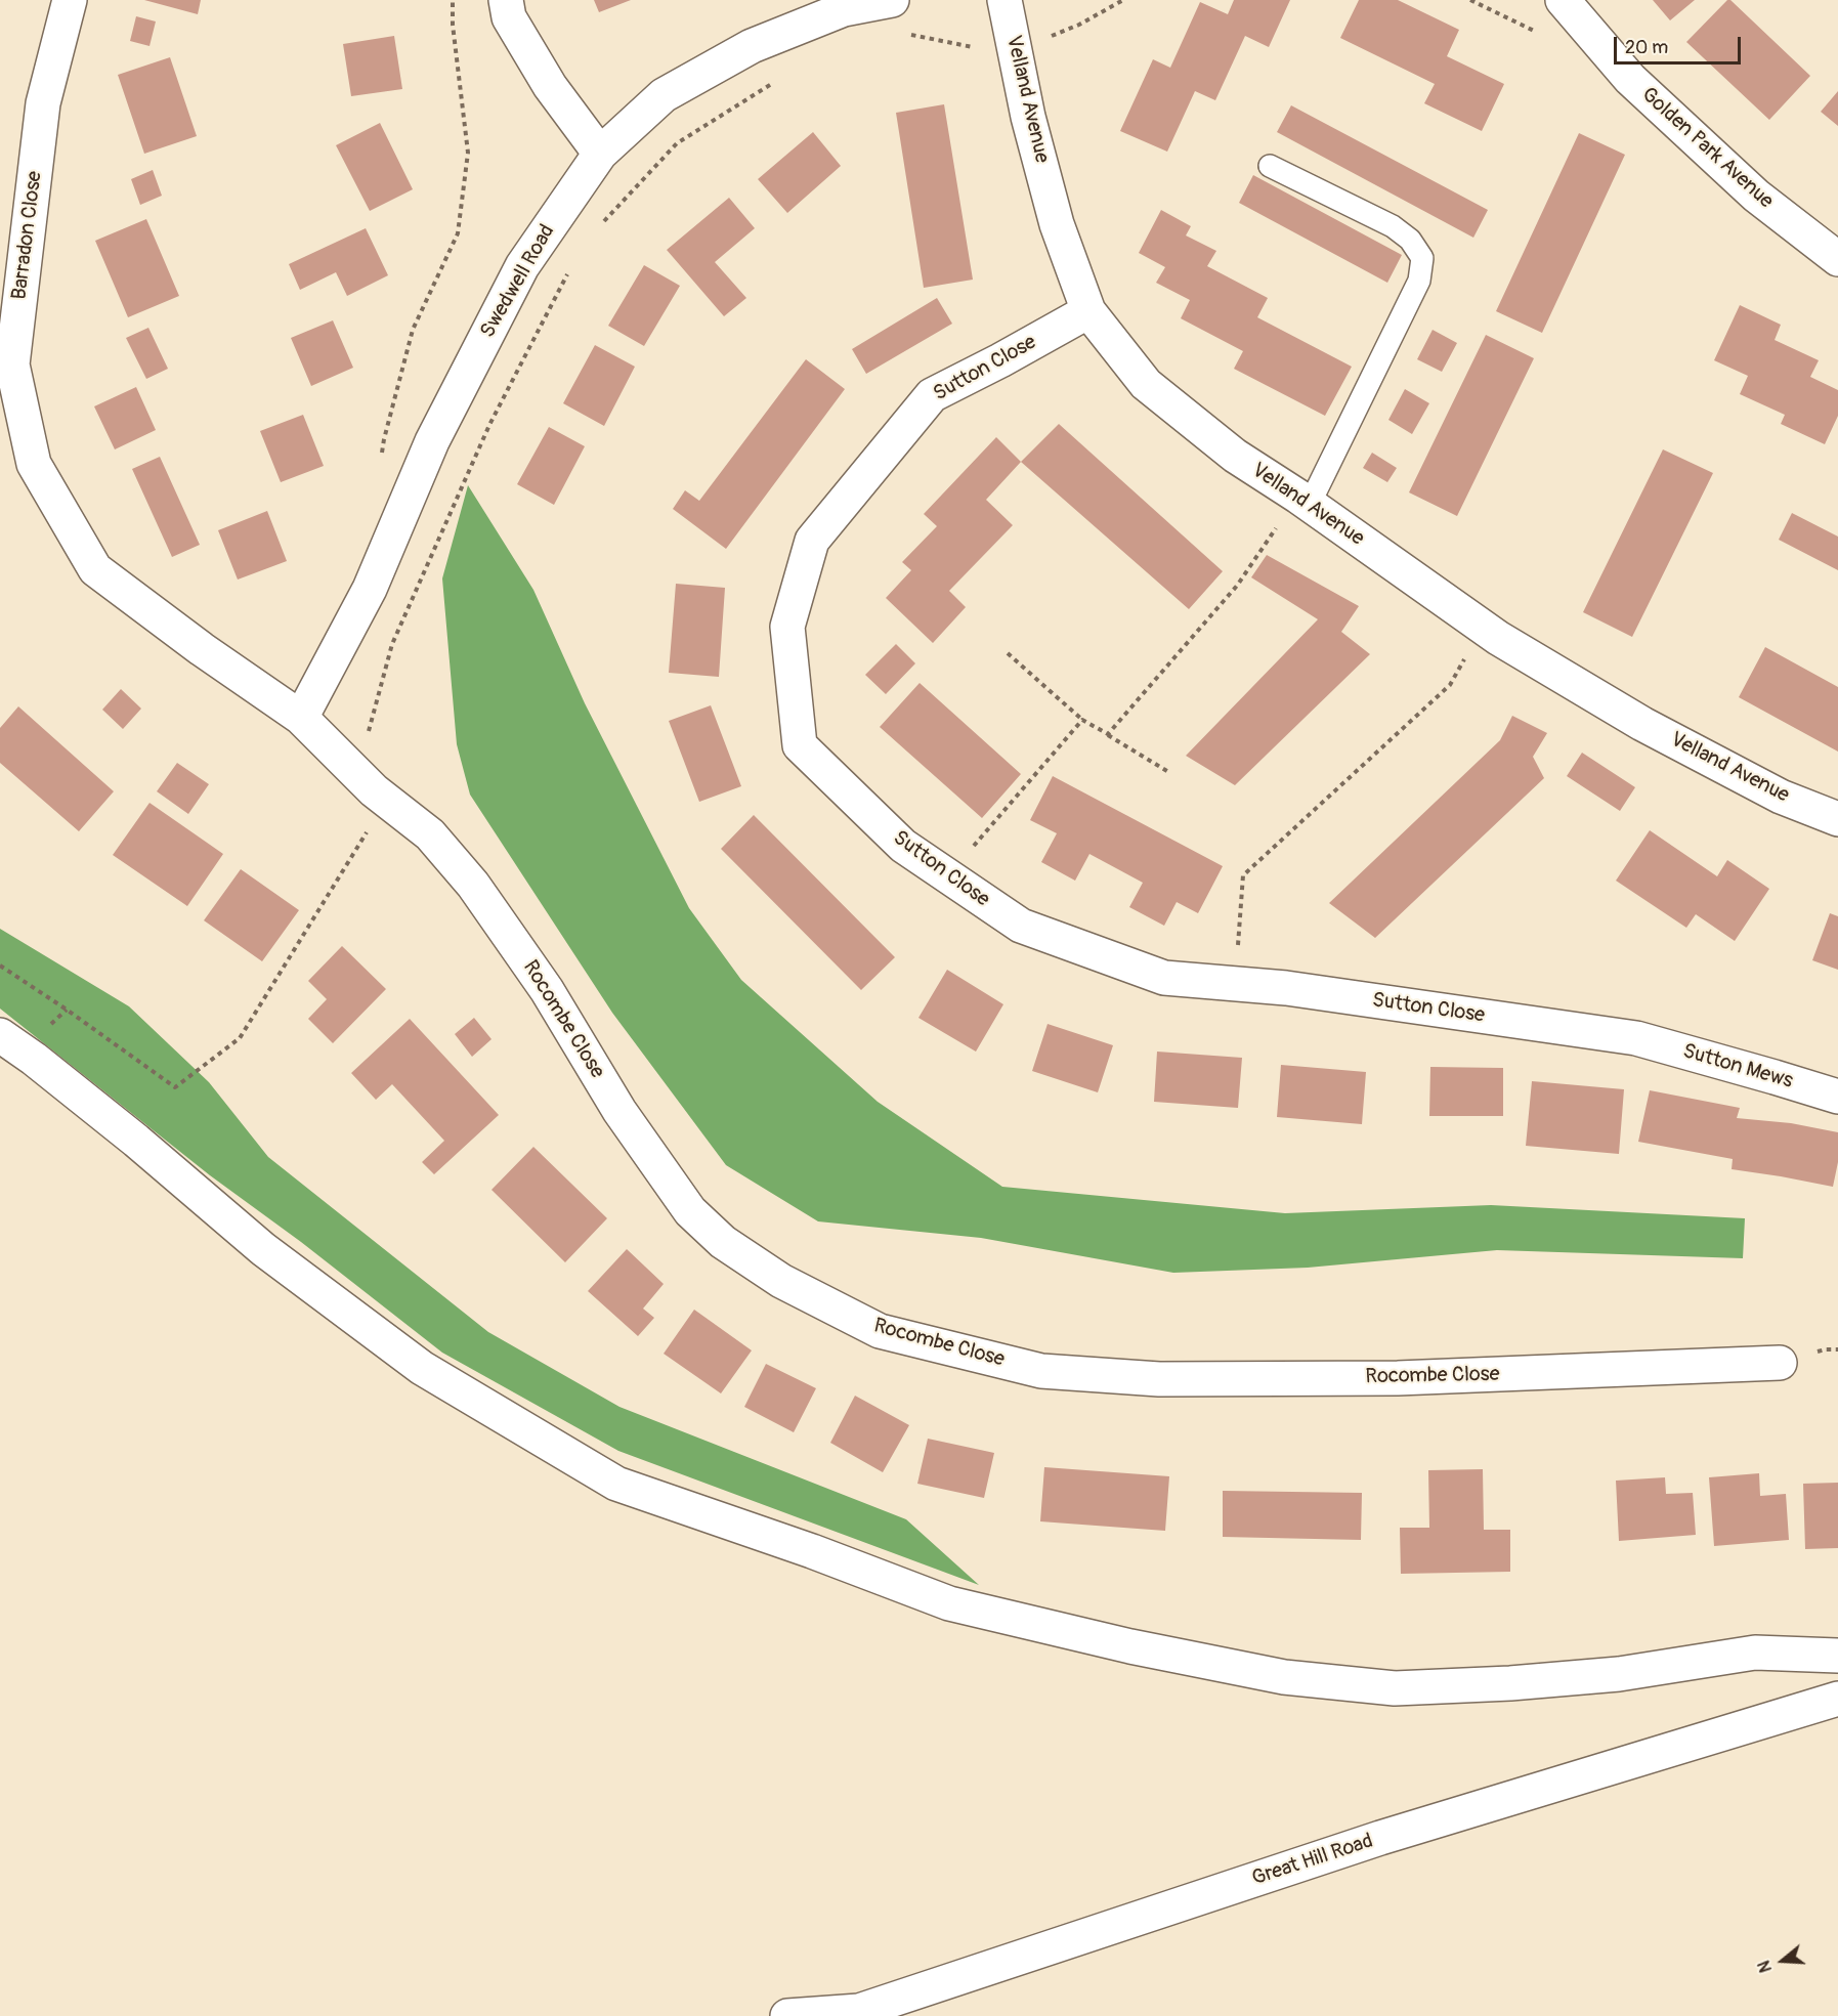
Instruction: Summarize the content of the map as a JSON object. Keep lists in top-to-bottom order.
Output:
{
  "streets": {
    "street": [
      "Velland Avenue",
      "Golden Park Avenue",
      "Barradon Close",
      "Swedwell Road",
      "Sutton Close",
      "Rocombe Close",
      "Sutton Mews",
      "Great Hill Road"
    ]
  },
  "crossings": [
    ["Velland Avenue", "Sutton Close"],
    ["Barradon Close", "Swedwell Road"],
    ["Barradon Close", "Rocombe Close"],
    ["Swedwell Road", "Rocombe Close"],
    ["Sutton Close", "Sutton Mews"]
  ],
  "scale_bar": "20 m",
  "north": "left"
}
